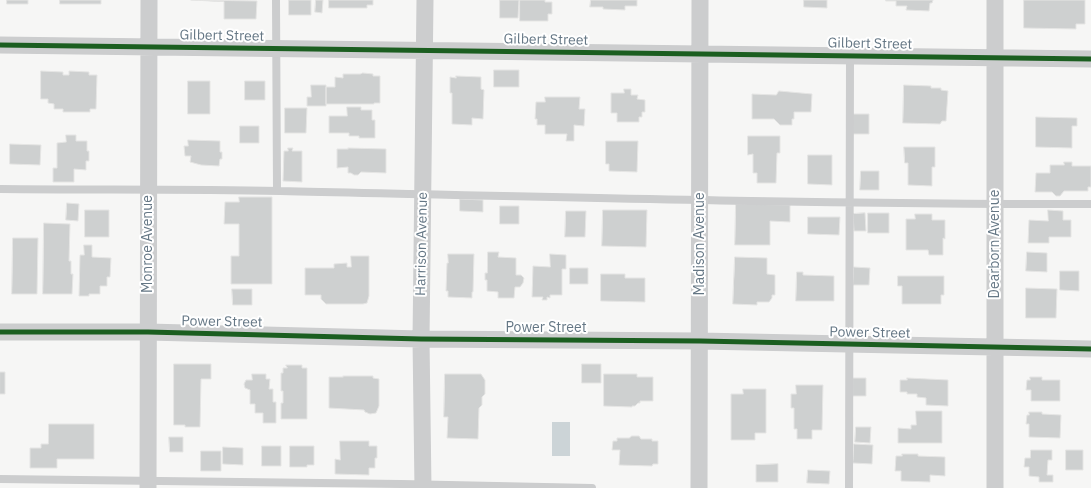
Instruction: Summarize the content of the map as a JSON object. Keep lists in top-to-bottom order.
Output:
{
  "streets": {
    "street": [
      "Gilbert Street",
      "Monroe Avenue",
      "Harrison Avenue",
      "Madison Avenue",
      "Dearborn Avenue",
      "Power Street"
    ]
  },
  "crossings": [
    ["Gilbert Street", "Monroe Avenue"],
    ["Gilbert Street", "Harrison Avenue"],
    ["Gilbert Street", "Madison Avenue"],
    ["Gilbert Street", "Dearborn Avenue"],
    ["Monroe Avenue", "Power Street"],
    ["Harrison Avenue", "Power Street"],
    ["Madison Avenue", "Power Street"],
    ["Dearborn Avenue", "Power Street"]
  ]
}
